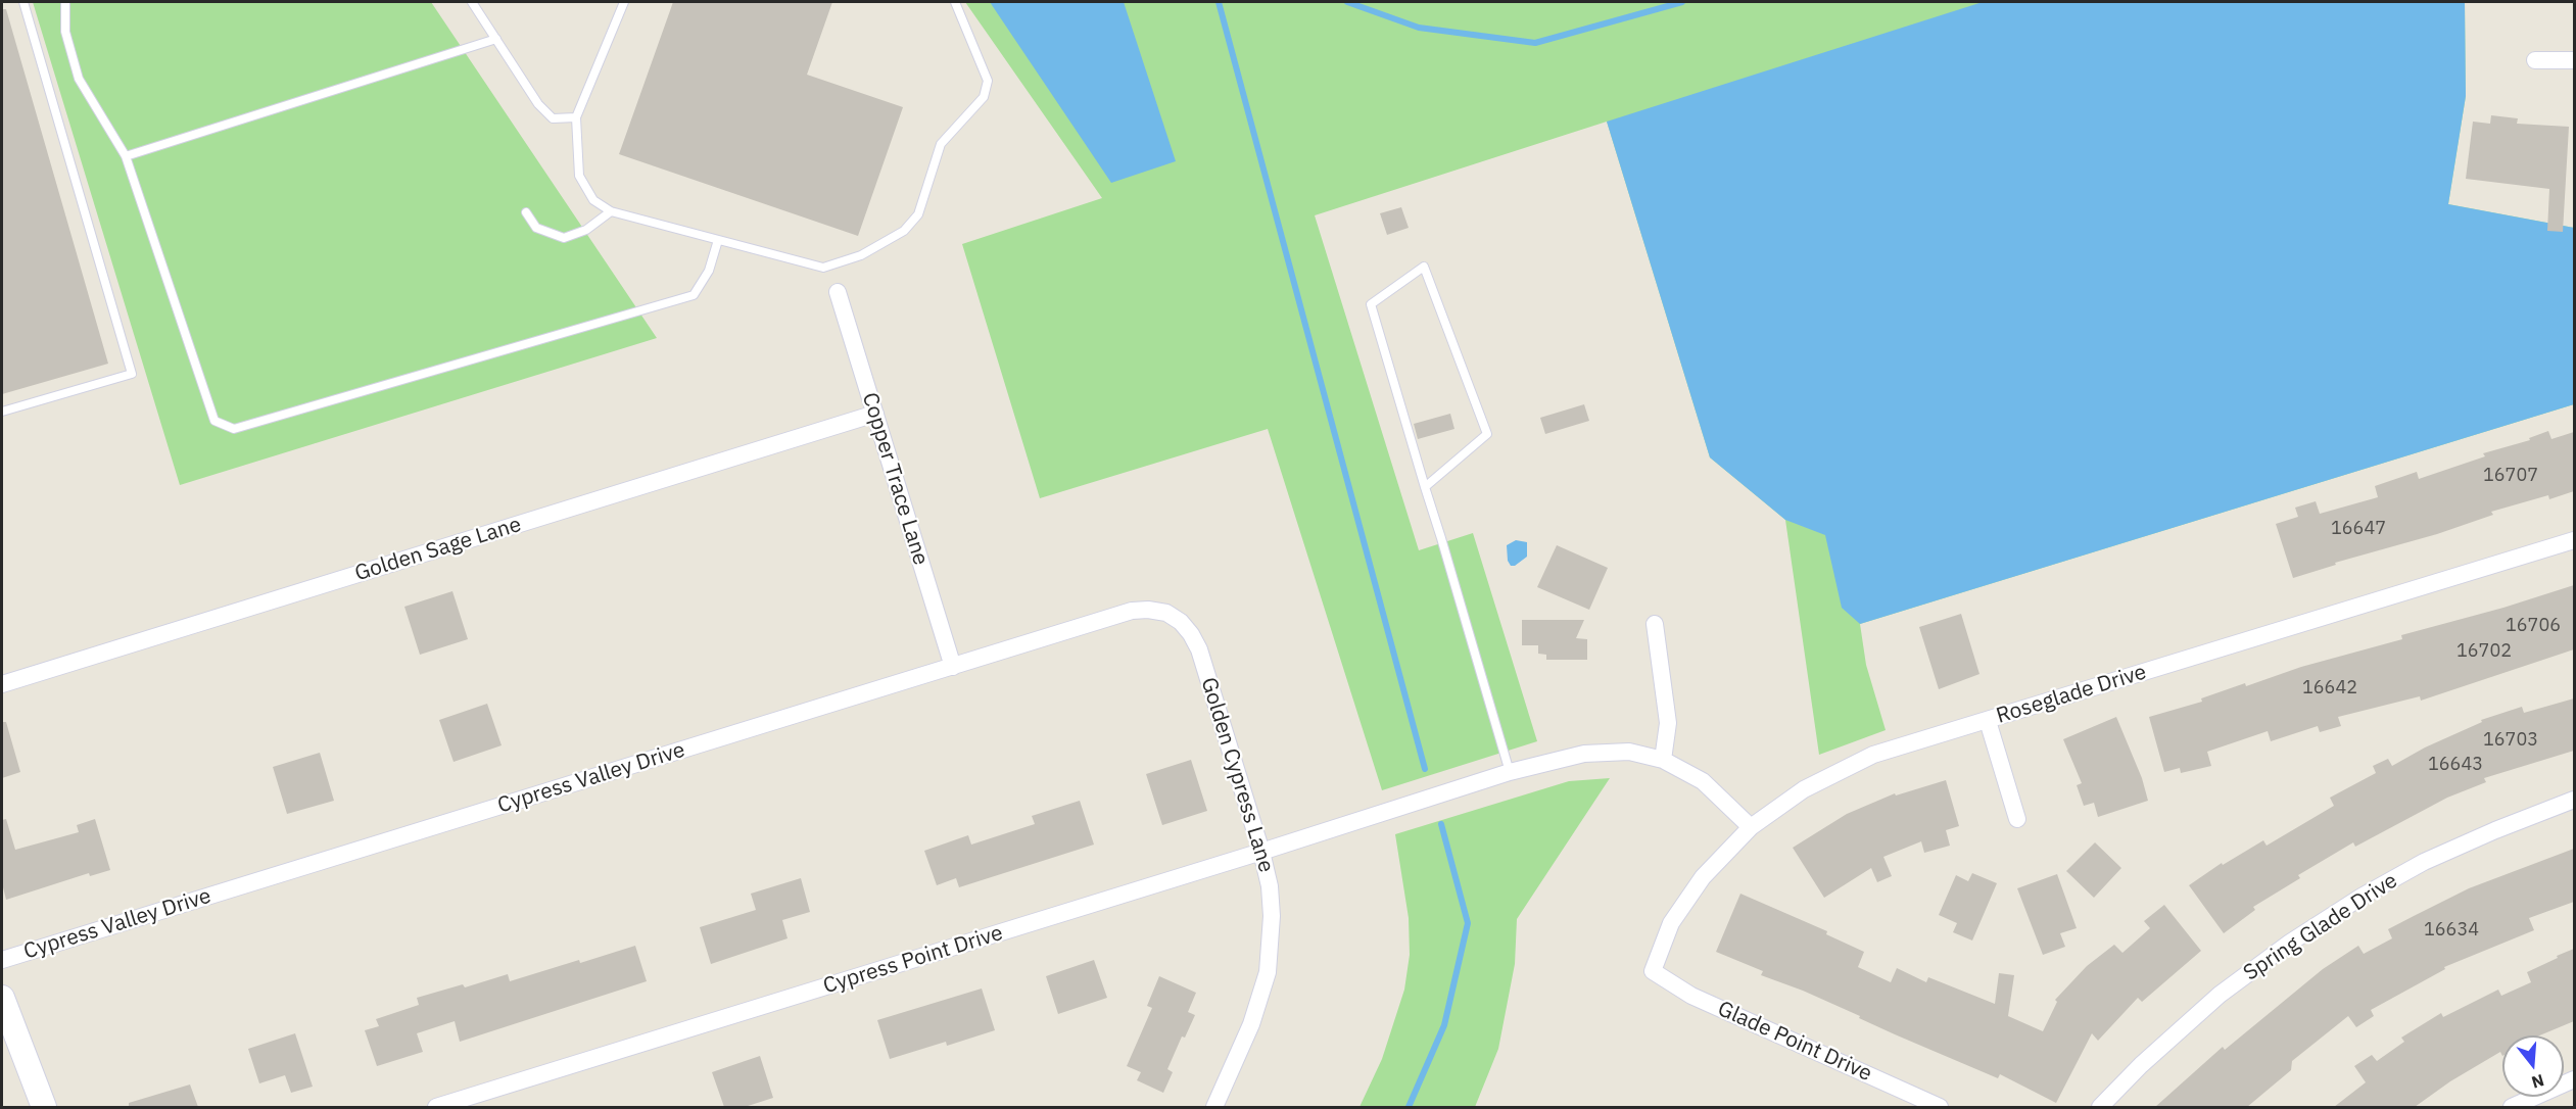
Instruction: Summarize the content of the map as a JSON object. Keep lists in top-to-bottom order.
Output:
{
  "streets": {
    "street": [
      "Copper Trace Lane",
      "Golden Sage Lane",
      "Roseglade Drive",
      "Golden Cypress Lane",
      "Cypress Valley Drive",
      "Spring Glade Drive",
      "Cypress Point Drive",
      "Glade Point Drive"
    ]
  },
  "crossings": [
    ["Copper Trace Lane", "Golden Sage Lane"],
    ["Copper Trace Lane", "Cypress Valley Drive"],
    ["Roseglade Drive", "Glade Point Drive"],
    ["Golden Cypress Lane", "Cypress Valley Drive"],
    ["Golden Cypress Lane", "Cypress Point Drive"]
  ],
  "house_numbers": [
    "16707",
    "16647",
    "16706",
    "16702",
    "16642",
    "16703",
    "16643",
    "16634"
  ],
  "north": "bottom"
}
